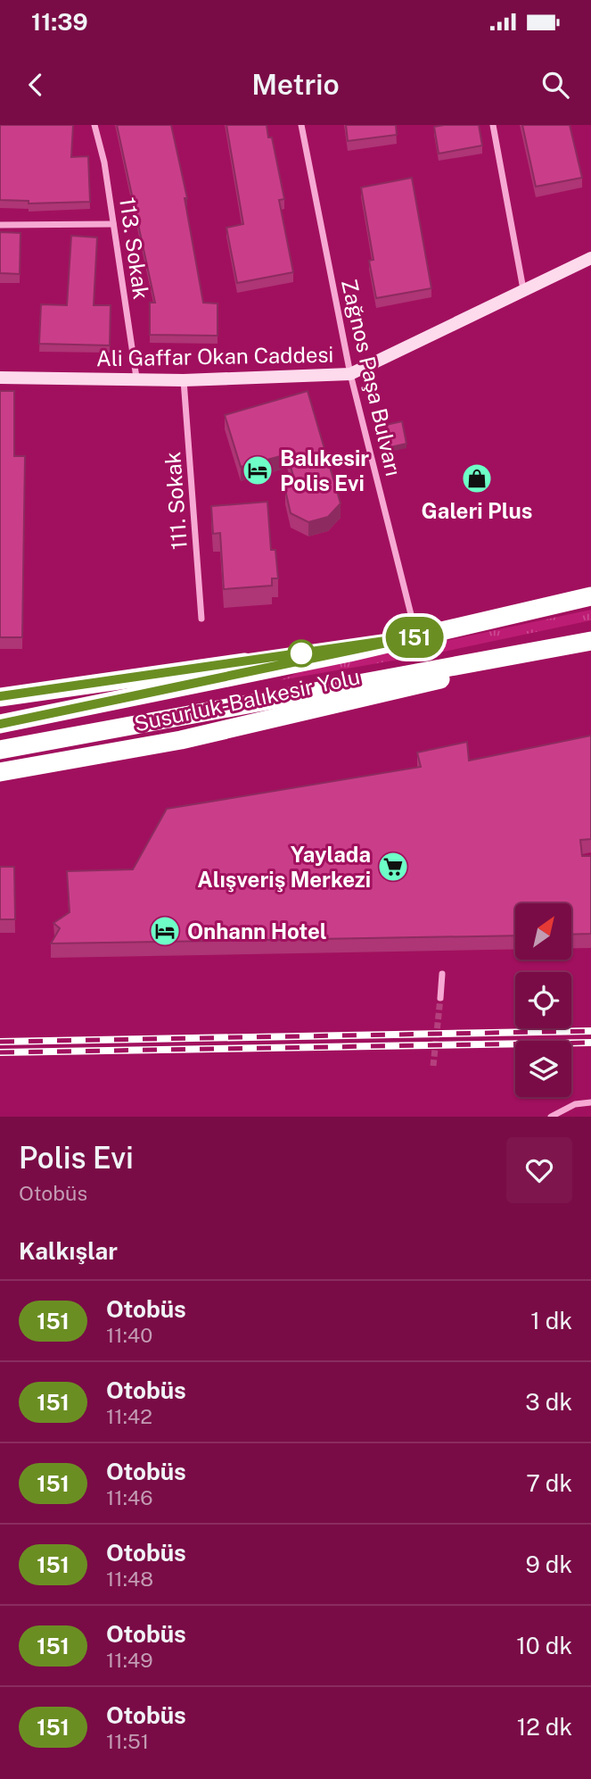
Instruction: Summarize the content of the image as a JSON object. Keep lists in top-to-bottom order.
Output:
{
  "streets": {
    "highway": ["Susurluk-Balıkesir Yolu"],
    "main road": ["Ali Gaffar Okan Caddesi"],
    "street": ["113. Sokak", "Zağnos Paşa Bulvarı", "111. Sokak"]
  },
  "crossings": [
    ["113. Sokak", "Ali Gaffar Okan Caddesi"],
    ["Ali Gaffar Okan Caddesi", "Zağnos Paşa Bulvarı"],
    ["Ali Gaffar Okan Caddesi", "111. Sokak"],
    ["Zağnos Paşa Bulvarı", "Susurluk-Balıkesir Yolu"]
  ],
  "places": {
    "hotel": ["Balıkesir Polis Evi", "Onhann Hotel"],
    "shop": ["Galeri Plus"],
    "supermarket": ["Yaylada Alışveriş Merkezi"]
  },
  "lines": ["bus line 151"],
  "north": "top right",
  "page": {
    "status": "11:39",
    "header": "Metrio",
    "on_map": "151",
    "heading": [
      ["Polis Evi", "Otobüs"],
      "Kalkışlar"
    ],
    "list": [
      {
        "mark": "151",
        "name": "Otobüs",
        "note": "11:40",
        "value": "1 dk"
      },
      {
        "mark": "151",
        "name": "Otobüs",
        "note": "11:42",
        "value": "3 dk"
      },
      {
        "mark": "151",
        "name": "Otobüs",
        "note": "11:46",
        "value": "7 dk"
      },
      {
        "mark": "151",
        "name": "Otobüs",
        "note": "11:48",
        "value": "9 dk"
      },
      {
        "mark": "151",
        "name": "Otobüs",
        "note": "11:49",
        "value": "10 dk"
      },
      {
        "mark": "151",
        "name": "Otobüs",
        "note": "11:51",
        "value": "12 dk"
      }
    ]
  }
}
